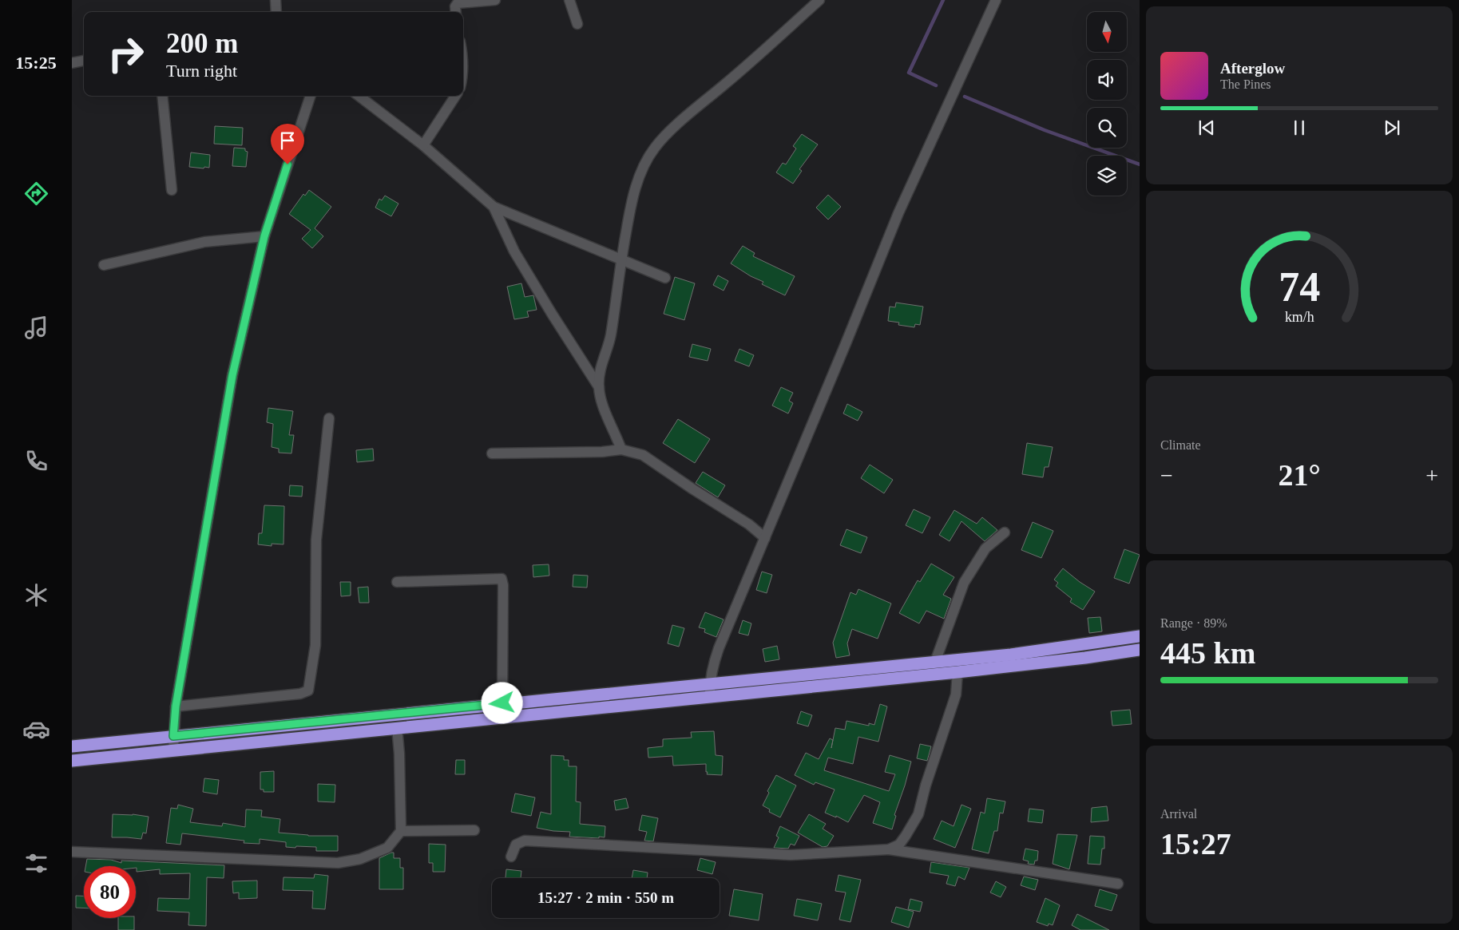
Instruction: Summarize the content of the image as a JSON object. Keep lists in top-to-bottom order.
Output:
{
  "north": "bottom",
  "page": {
    "tabs": "15:25",
    "turn": ["200 m", "Turn right"],
    "song": ["Afterglow", "The Pines"],
    "tile": [
      "Climate",
      ["Range · 89%", "445 km"],
      ["Arrival", "15:27"]
    ],
    "heat": ["−", "21°", "+"],
    "limit": "80",
    "trip": "15:27 · 2 min · 550 m",
    "gauge": ["74", "km/h"]
  }
}
